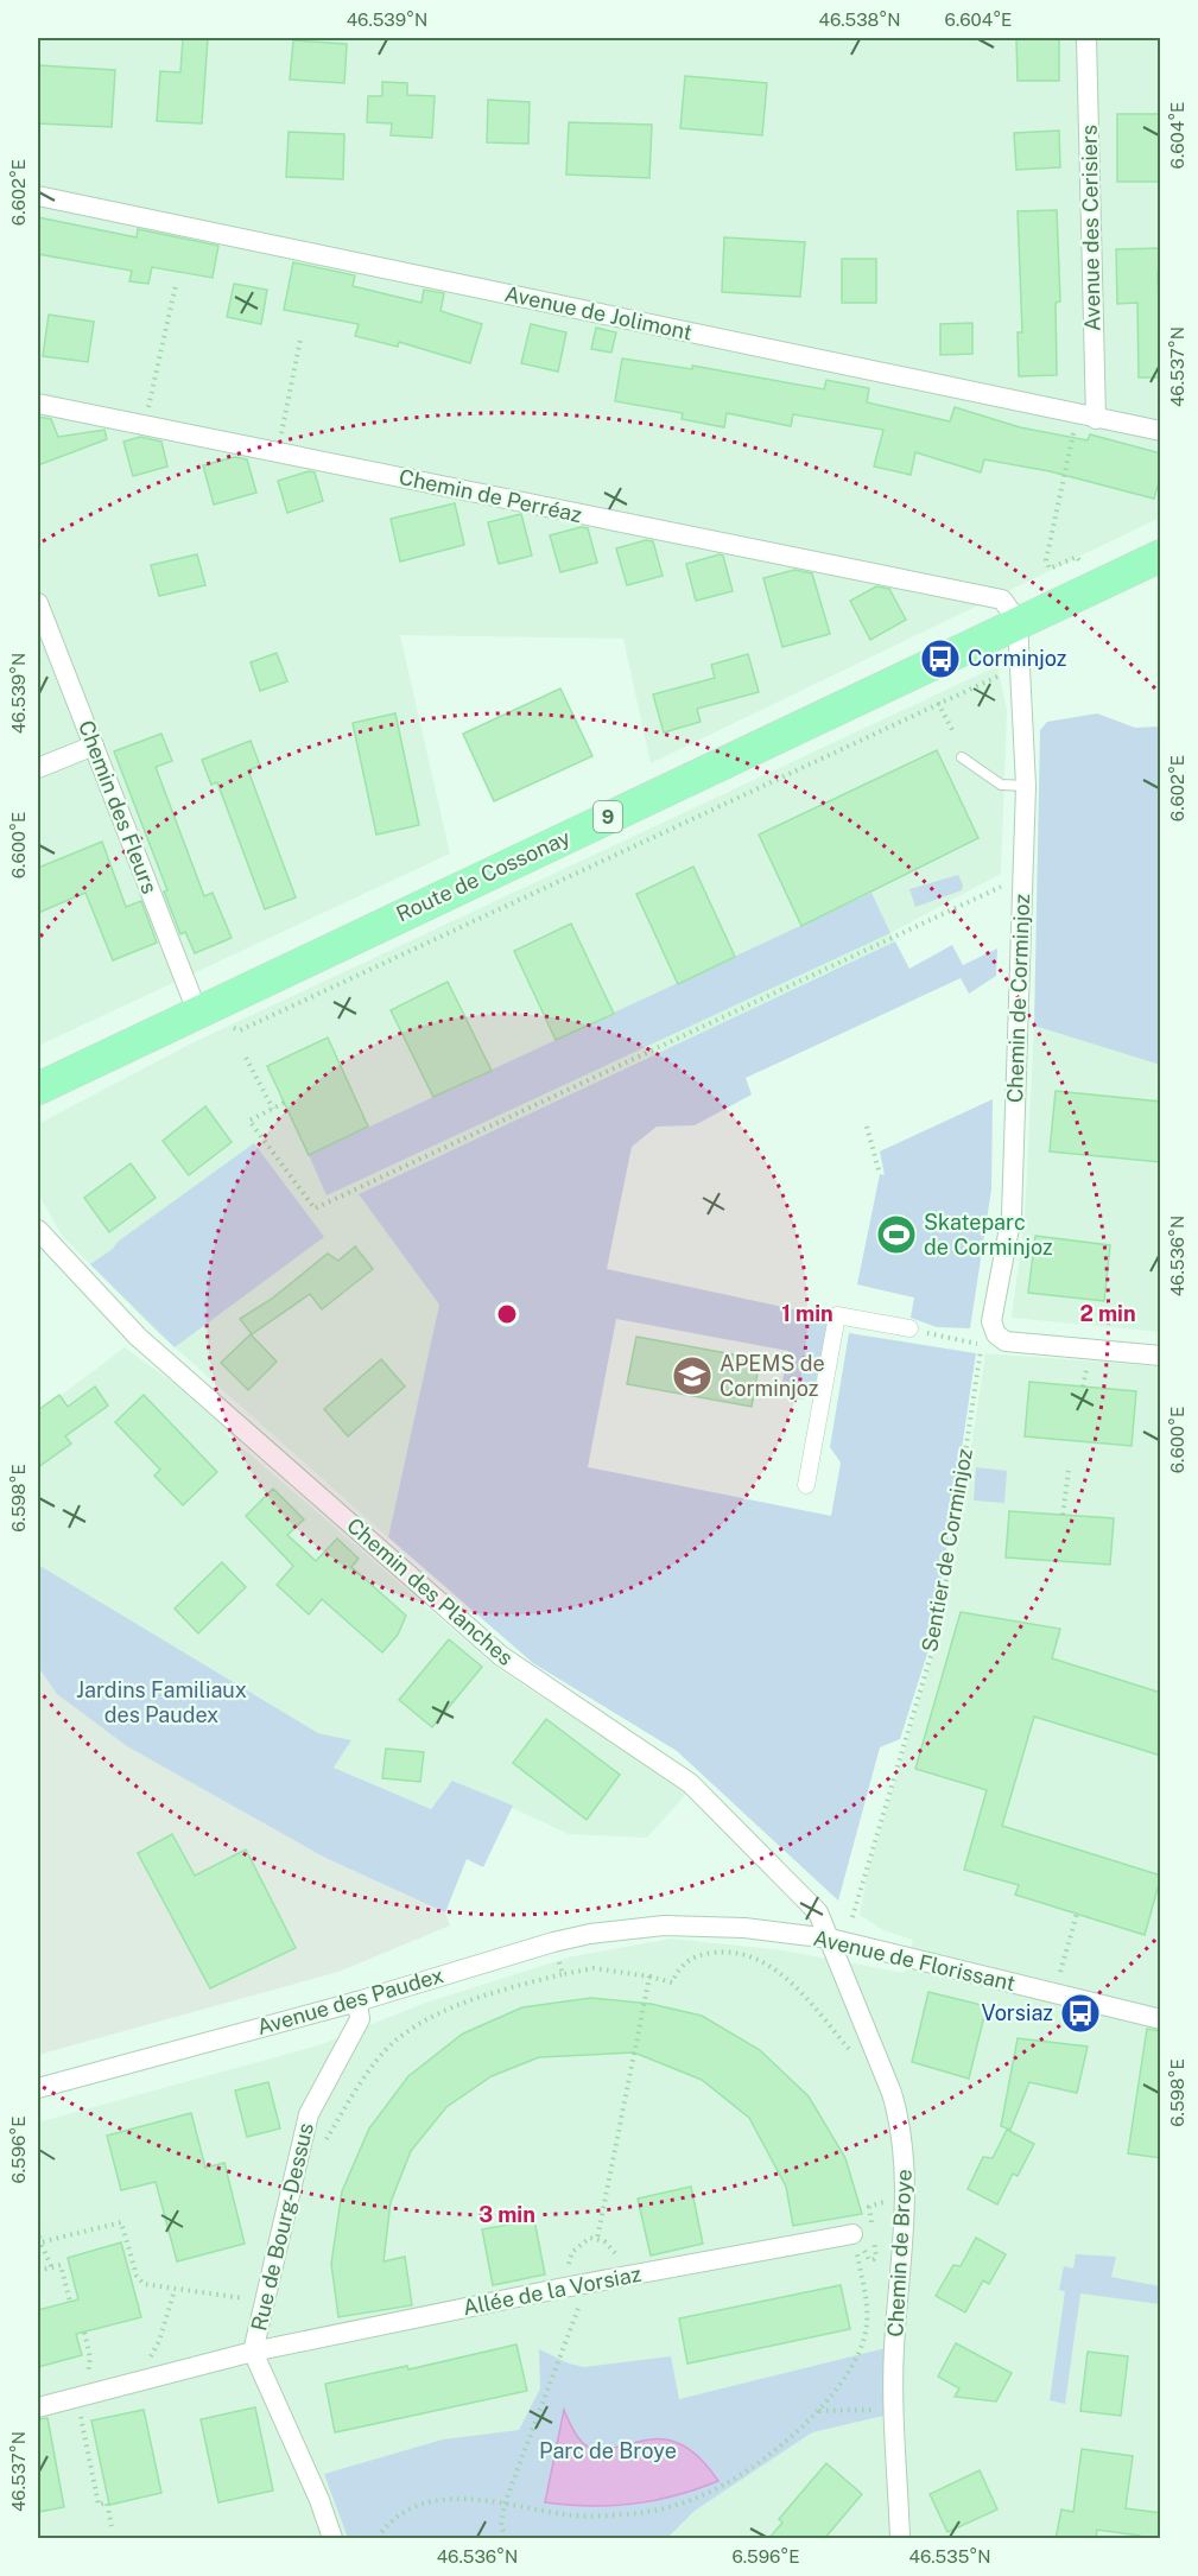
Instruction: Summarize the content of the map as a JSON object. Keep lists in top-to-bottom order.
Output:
{
  "streets": {
    "main road": ["9", "Route de Cossonay"],
    "street": [
      "Avenue des Cerisiers",
      "Avenue de Jolimont",
      "Chemin de Perréaz",
      "Chemin des Fleurs",
      "Chemin de Corminjoz",
      "Chemin des Planches",
      "Avenue de Florissant",
      "Avenue des Paudex",
      "Rue de Bourg-Dessus",
      "Chemin de Broye",
      "Allée de la Vorsiaz"
    ],
    "path": ["Sentier de Corminjoz"]
  },
  "crossings": [
    ["Avenue des Cerisiers", "Avenue de Jolimont"],
    ["Chemin de Perréaz", "Route de Cossonay"],
    ["Chemin de Perréaz", "Chemin de Corminjoz"],
    ["Chemin des Fleurs", "Route de Cossonay"],
    ["Route de Cossonay", "Chemin de Corminjoz"],
    ["Chemin des Planches", "Avenue de Florissant"],
    ["Chemin des Planches", "Chemin de Broye"],
    ["Avenue de Florissant", "Avenue des Paudex"],
    ["Avenue de Florissant", "Chemin de Broye"],
    ["Avenue des Paudex", "Rue de Bourg-Dessus"],
    ["Rue de Bourg-Dessus", "Allée de la Vorsiaz"]
  ],
  "parks": ["Jardins Familiaux des Paudex", "Parc de Broye"],
  "places": {
    "bus stop": ["Corminjoz", "Vorsiaz"],
    "sports": ["Skateparc de Corminjoz"],
    "school or university": ["APEMS de Corminjoz"]
  },
  "coordinates": [
    "46.539°N",
    "46.538°N",
    "6.604°E",
    "6.602°E",
    "46.537°N",
    "6.600°E",
    "46.536°N",
    "6.598°E",
    "6.596°E",
    "46.535°N"
  ],
  "rings": ["1 min", "2 min", "3 min"]
}
